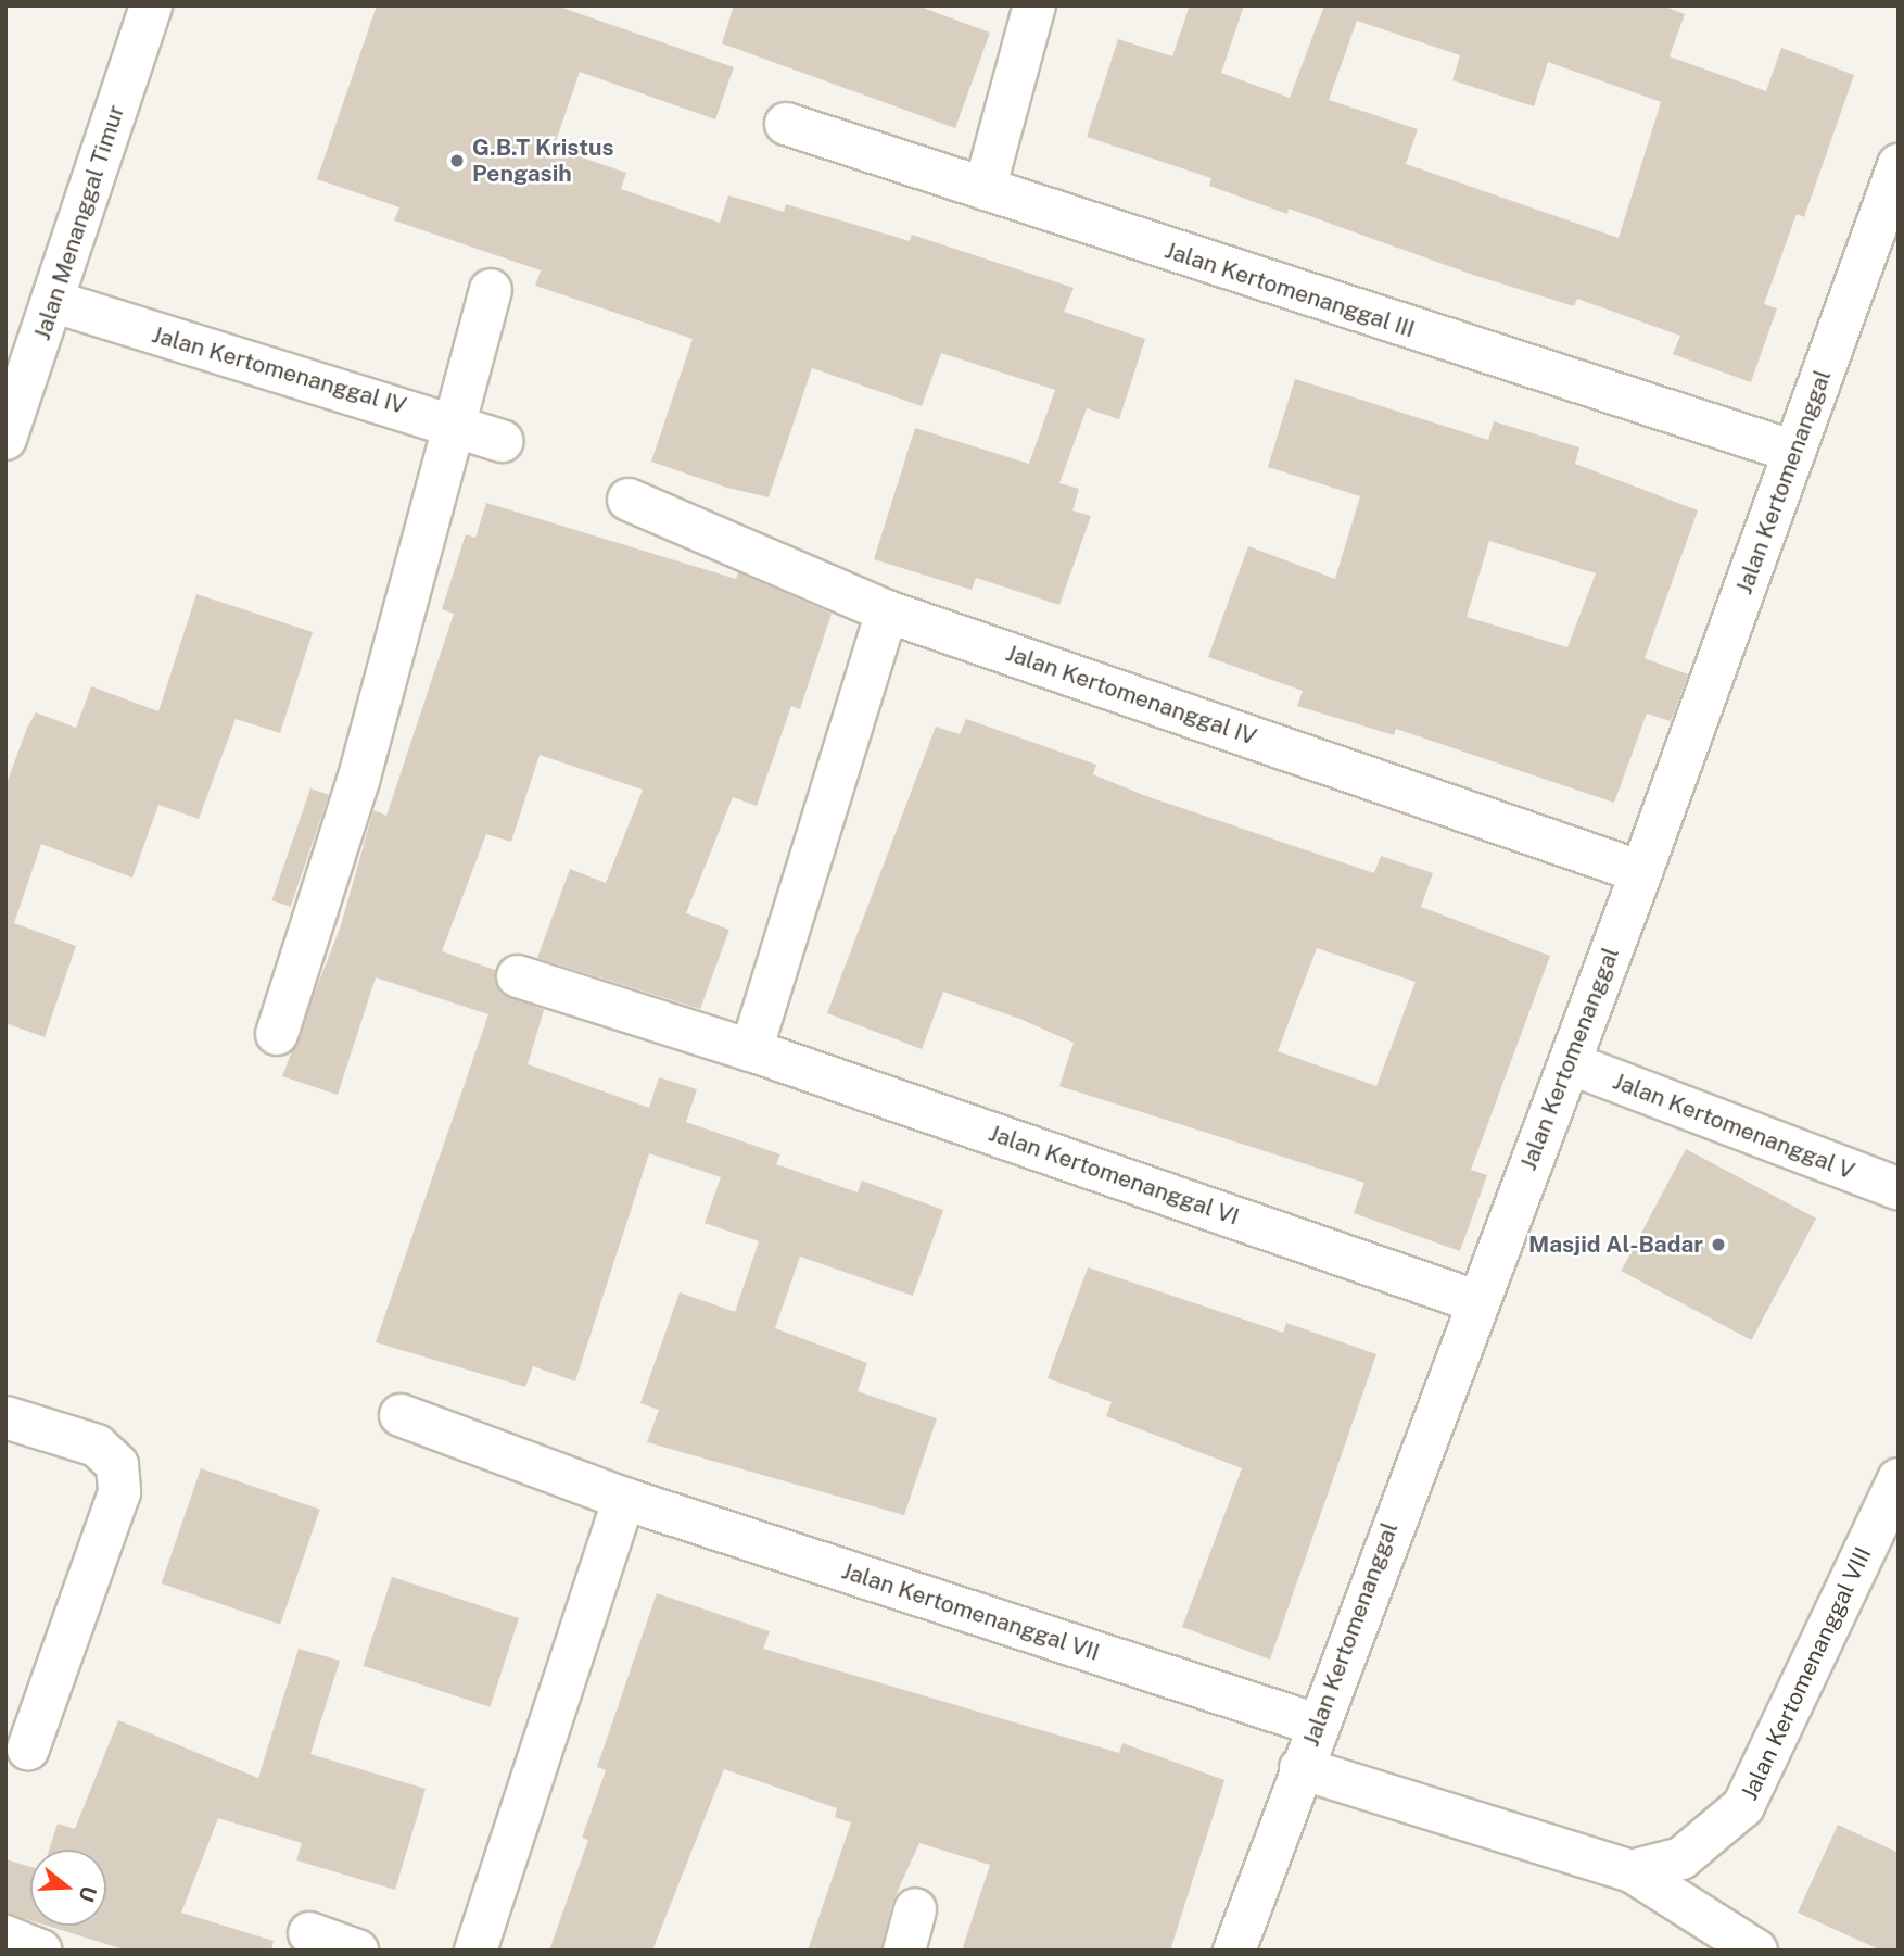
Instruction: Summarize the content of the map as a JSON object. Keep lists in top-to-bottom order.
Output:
{
  "streets": {
    "street": [
      "Jalan Menanggal Timur",
      "Jalan Kertomenanggal III",
      "Jalan Kertomenanggal IV",
      "Jalan Kertomenanggal",
      "Jalan Kertomenanggal V",
      "Jalan Kertomenanggal VI",
      "Jalan Kertomenanggal VII",
      "Jalan Kertomenanggal VIII"
    ]
  },
  "crossings": [
    ["Jalan Menanggal Timur", "Jalan Kertomenanggal IV"],
    ["Jalan Kertomenanggal III", "Jalan Kertomenanggal"],
    ["Jalan Kertomenanggal IV", "Jalan Kertomenanggal"],
    ["Jalan Kertomenanggal", "Jalan Kertomenanggal V"],
    ["Jalan Kertomenanggal", "Jalan Kertomenanggal VI"],
    ["Jalan Kertomenanggal", "Jalan Kertomenanggal VII"]
  ],
  "places": ["G.B.T Kristus Pengasih", "Masjid Al-Badar"],
  "north": "right"
}
